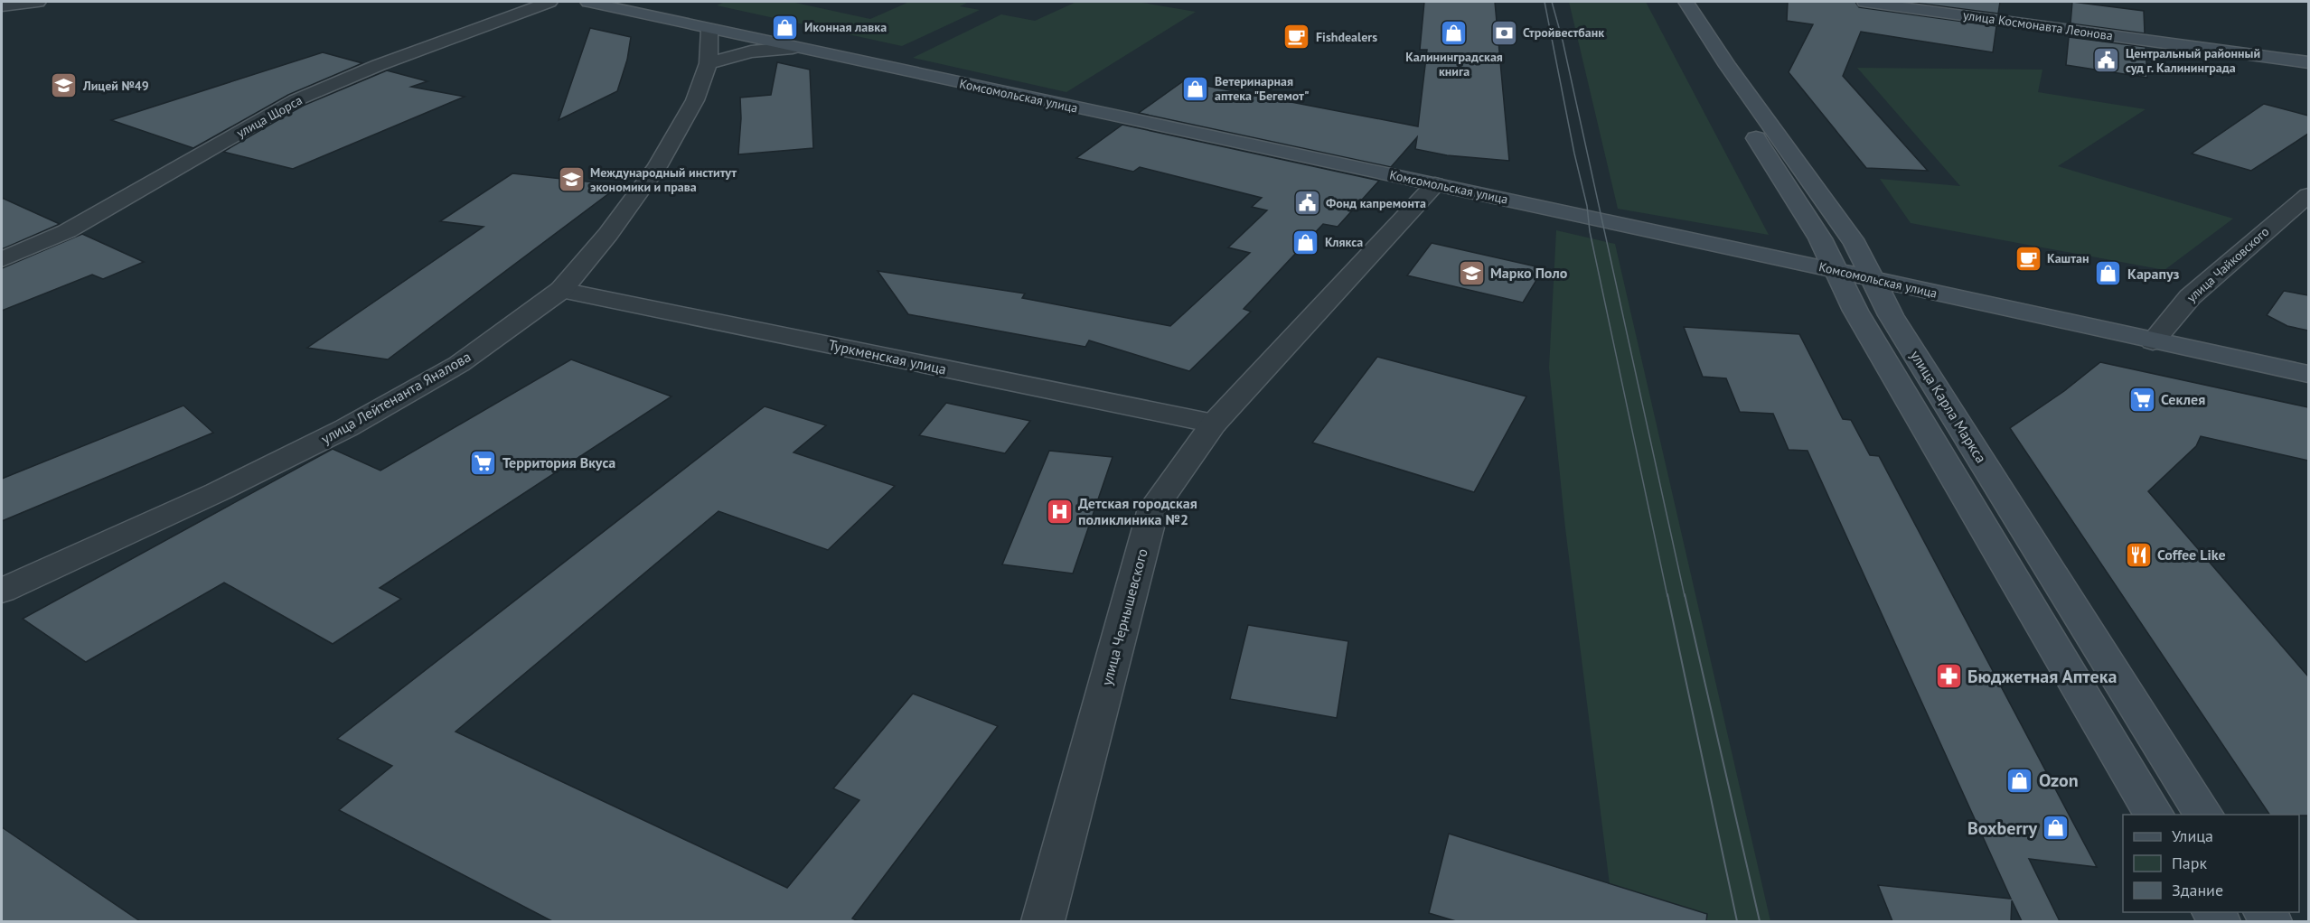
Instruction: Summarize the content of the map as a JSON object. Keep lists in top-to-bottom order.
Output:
{
  "streets": {
    "main road": ["улица Космонавта Леонова", "Комсомольская улица", "улица Карла Маркса"],
    "street": [
      "улица Щорса",
      "улица Чайковского",
      "Туркменская улица",
      "улица Лейтенанта Яналова",
      "улица Чернышевского"
    ]
  },
  "crossings": [
    ["Комсомольская улица", "улица Чайковского"],
    ["Комсомольская улица", "улица Лейтенанта Яналова"],
    ["Комсомольская улица", "улица Карла Маркса"],
    ["Комсомольская улица", "улица Чернышевского"],
    ["Туркменская улица", "улица Лейтенанта Яналова"],
    ["Туркменская улица", "улица Чернышевского"]
  ],
  "places": {
    "shop": [
      "Иконная лавка",
      "Калининградская книга",
      "Ветеринарная аптека \"Бегемот\"",
      "Клякса",
      "Карапуз",
      "Ozon",
      "Boxberry"
    ],
    "bank": ["Стройвестбанк"],
    "cafe": ["Fishdealers", "Каштан"],
    "public building": ["Центральный районный суд г. Калининграда", "Фонд капремонта"],
    "school or university": ["Лицей №49", "Международный институт экономики и права", "Марко Поло"],
    "supermarket": ["Секлея", "Территория Вкуса"],
    "hospital": ["Детская городская поликлиника №2"],
    "restaurant": ["Coffee Like"],
    "pharmacy": ["Бюджетная Аптека"]
  },
  "legend": ["Улица", "Парк", "Здание"]
}
